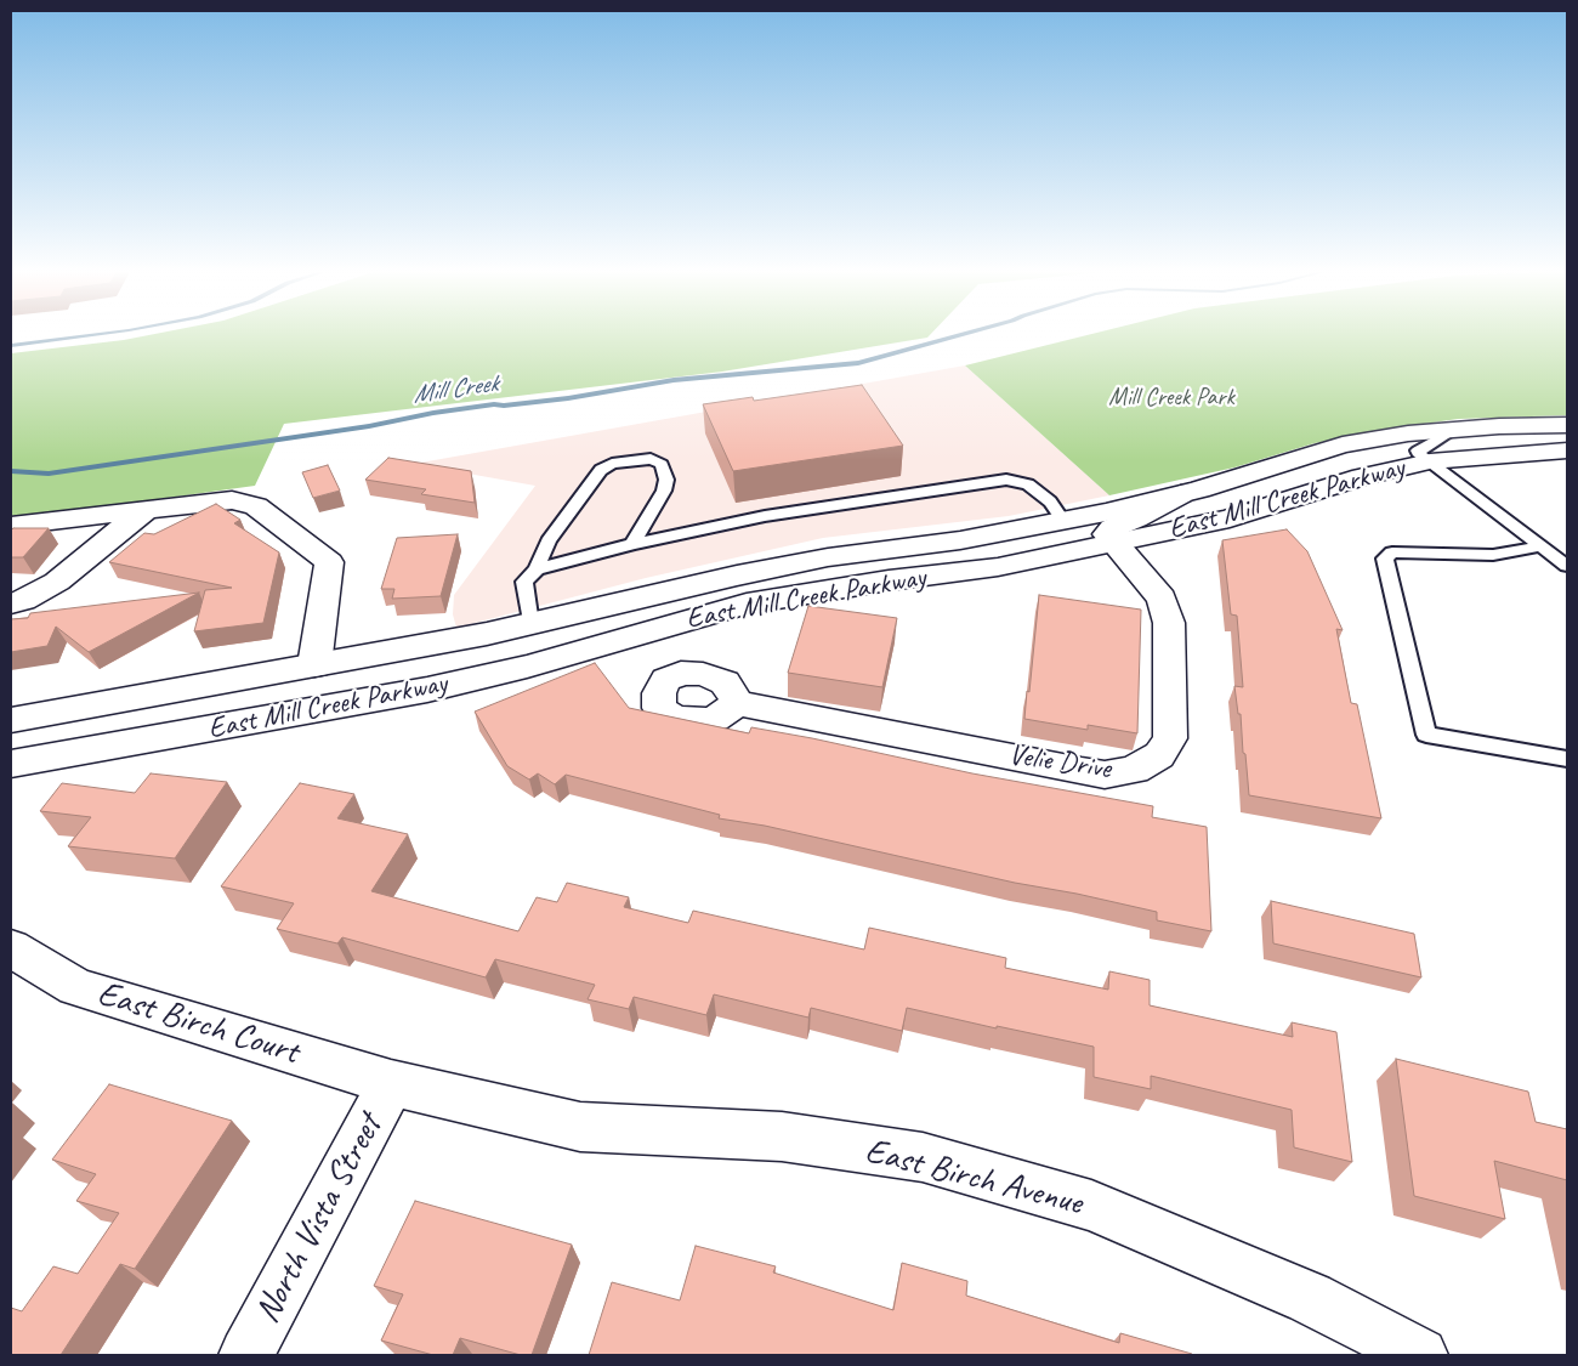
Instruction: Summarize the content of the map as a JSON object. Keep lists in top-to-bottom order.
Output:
{
  "streets": {
    "street": [
      "East Mill Creek Parkway",
      "Velie Drive",
      "East Birch Court",
      "East Birch Avenue",
      "North Vista Street"
    ]
  },
  "crossings": [
    ["East Mill Creek Parkway", "Velie Drive"],
    ["East Birch Court", "East Birch Avenue"],
    ["East Birch Court", "North Vista Street"],
    ["East Birch Avenue", "North Vista Street"]
  ],
  "water": ["Mill Creek"],
  "parks": ["Mill Creek Park"]
}
